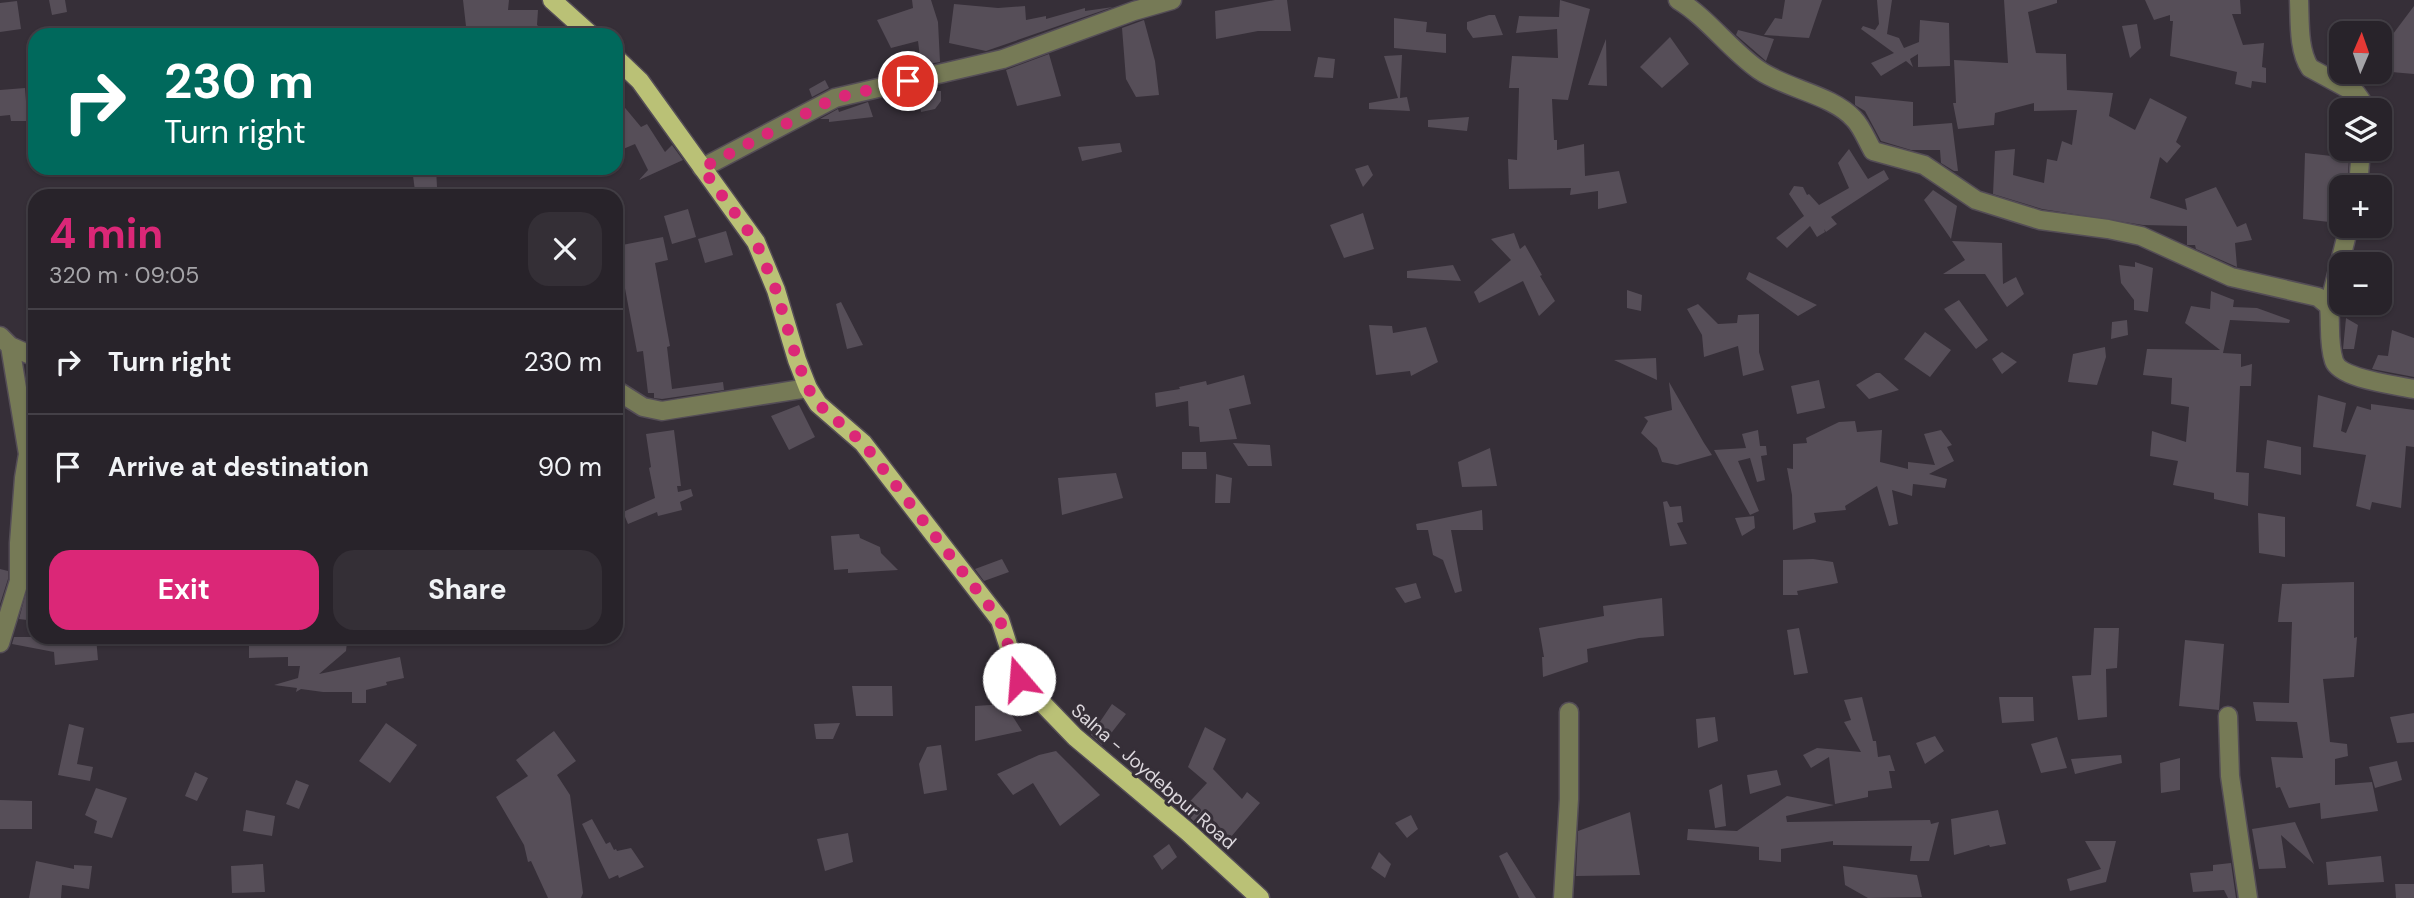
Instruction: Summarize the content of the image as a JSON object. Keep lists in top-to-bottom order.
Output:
{
  "streets": {
    "main road": ["Salna - Joydebpur Road"]
  },
  "north": "top",
  "page": {
    "map_buttons": ["+", "−"],
    "turn": ["230 m", "Turn right"],
    "heading": ["4 min", "320 m · 09:05"],
    "list": [
      {
        "name": "Turn right",
        "value": "230 m"
      },
      {
        "name": "Arrive at destination",
        "value": "90 m"
      }
    ],
    "buttons": ["Exit", "Share"]
  }
}
